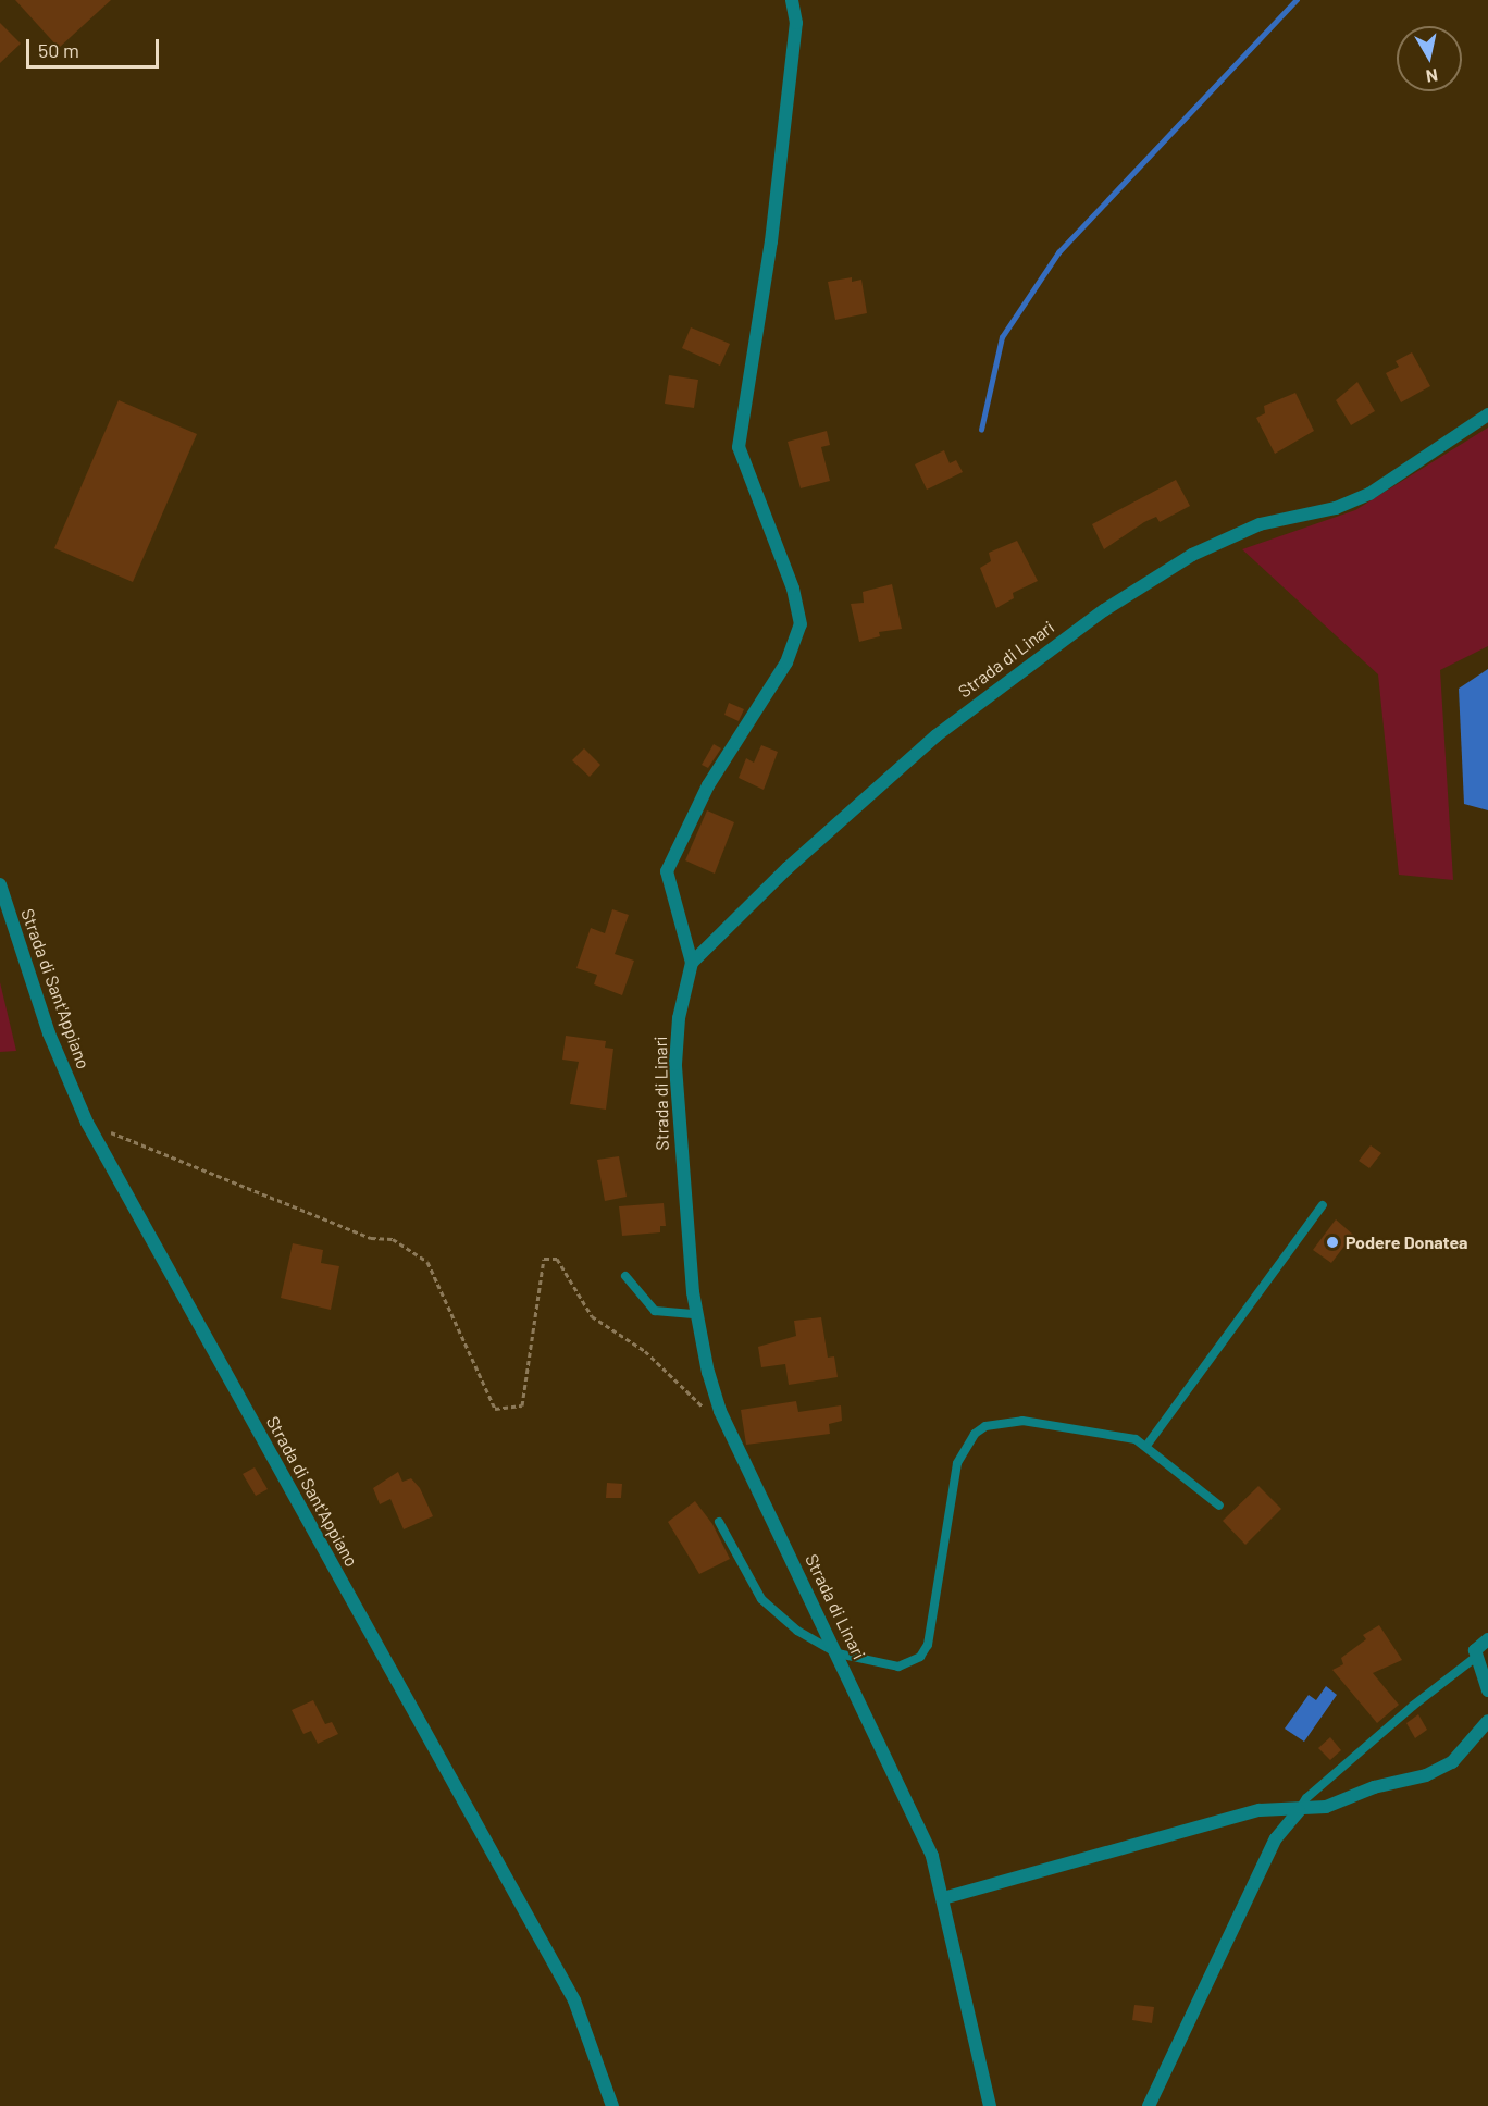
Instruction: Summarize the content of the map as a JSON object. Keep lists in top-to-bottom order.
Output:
{
  "streets": {
    "street": ["Strada di Linari", "Strada di Sant'Appiano"]
  },
  "places": ["Podere Donatea"],
  "scale_bar": "50 m",
  "north": "bottom"
}
